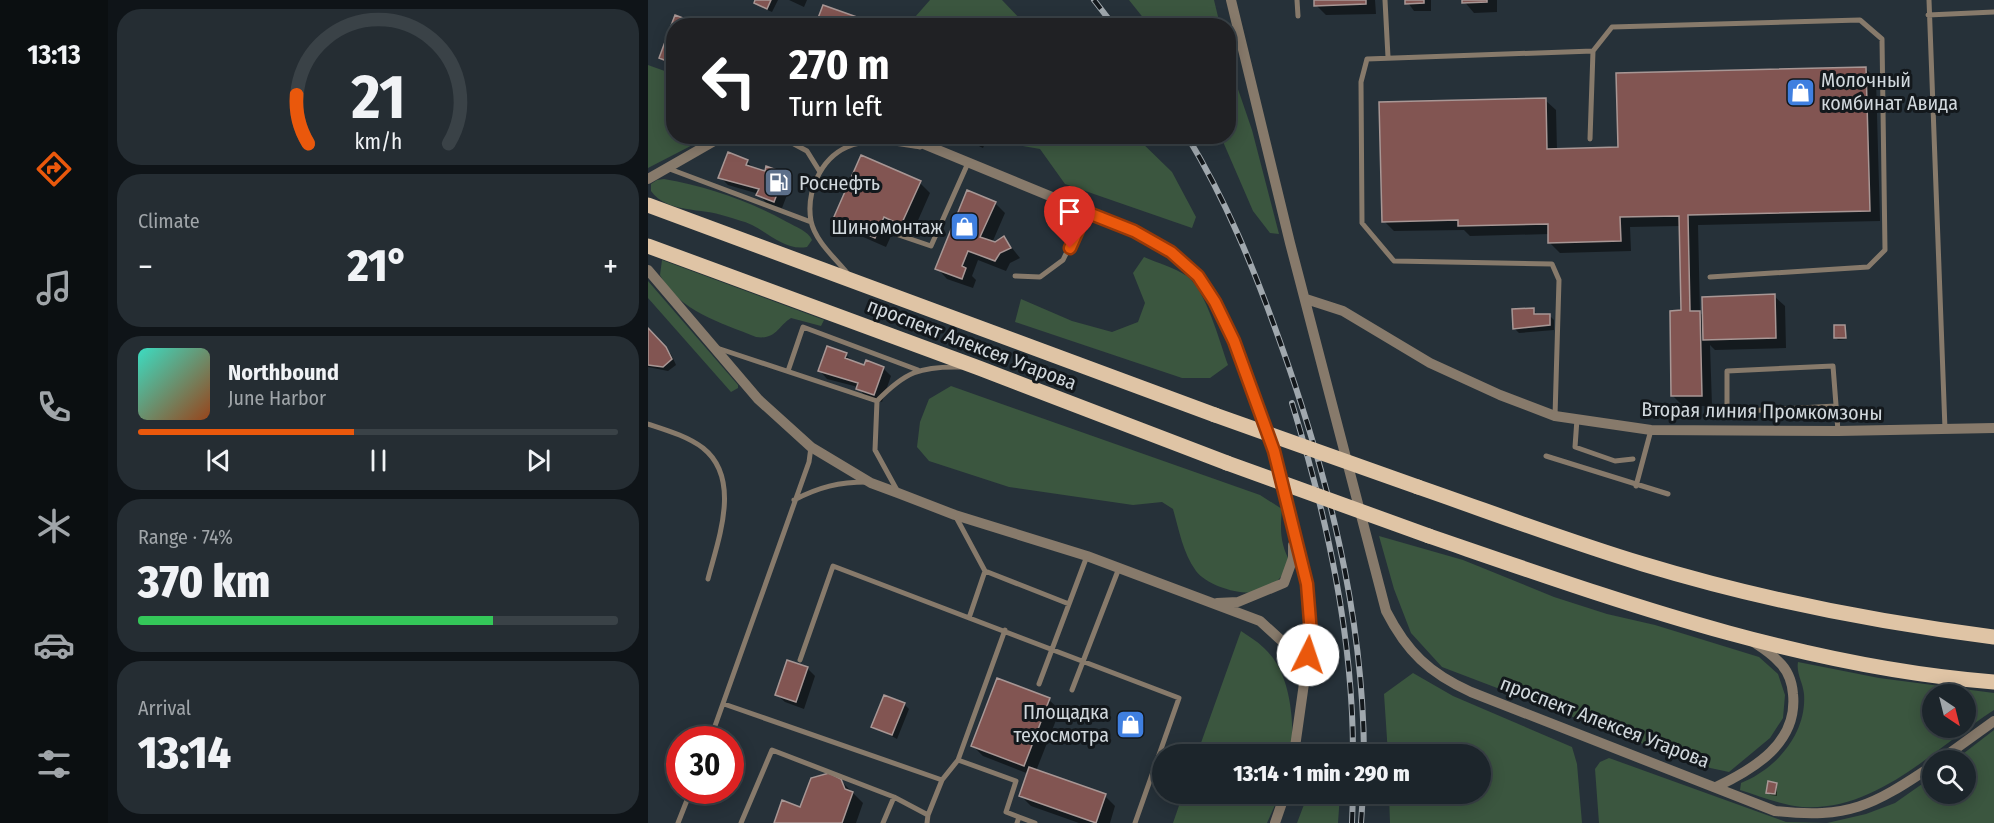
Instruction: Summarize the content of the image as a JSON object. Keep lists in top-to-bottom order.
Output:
{
  "streets": {
    "main road": ["проспект Алексея Угарова"],
    "street": ["Вторая линия Промкомзоны"]
  },
  "crossings": [
    ["проспект Алексея Угарова", "Вторая линия Промкомзоны"]
  ],
  "places": {
    "shop": ["Молочный комбинат Авида", "Шиномонтаж", "Площадка техосмотра"],
    "fuel station": ["Роснефть"]
  },
  "north": "bottom right",
  "page": {
    "tabs": "13:13",
    "turn": ["270 m", "Turn left"],
    "tile": [
      "Climate",
      ["Range · 74%", "370 km"],
      ["Arrival", "13:14"]
    ],
    "heat": ["−", "21°", "+"],
    "song": ["Northbound", "June Harbor"],
    "limit": "30",
    "trip": "13:14 · 1 min · 290 m",
    "gauge": ["21", "km/h"]
  }
}
